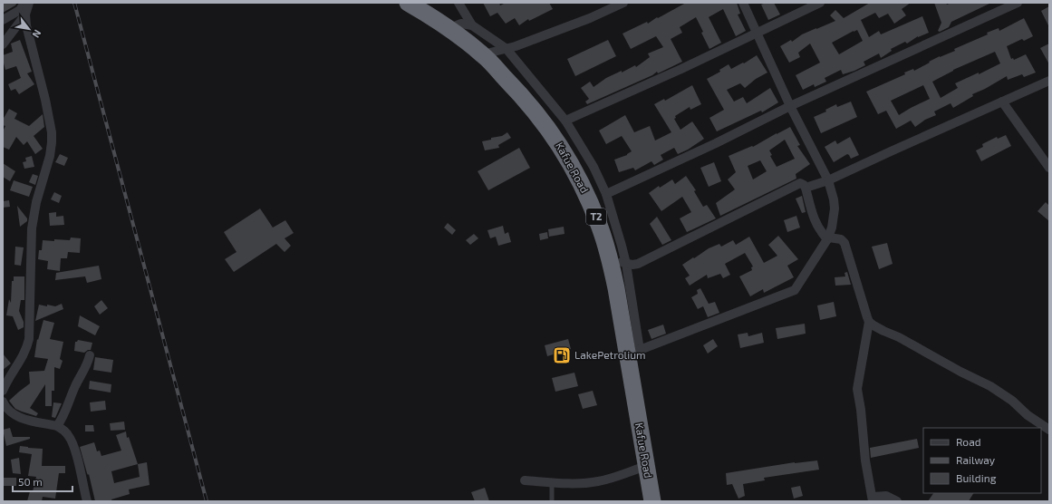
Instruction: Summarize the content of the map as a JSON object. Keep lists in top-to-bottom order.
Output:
{
  "streets": {
    "highway": ["Kafue Road", "T2"]
  },
  "places": {
    "fuel station": ["LakePetrolium"]
  },
  "legend": ["Road", "Railway", "Building"],
  "scale_bar": "50 m",
  "north": "bottom right"
}
